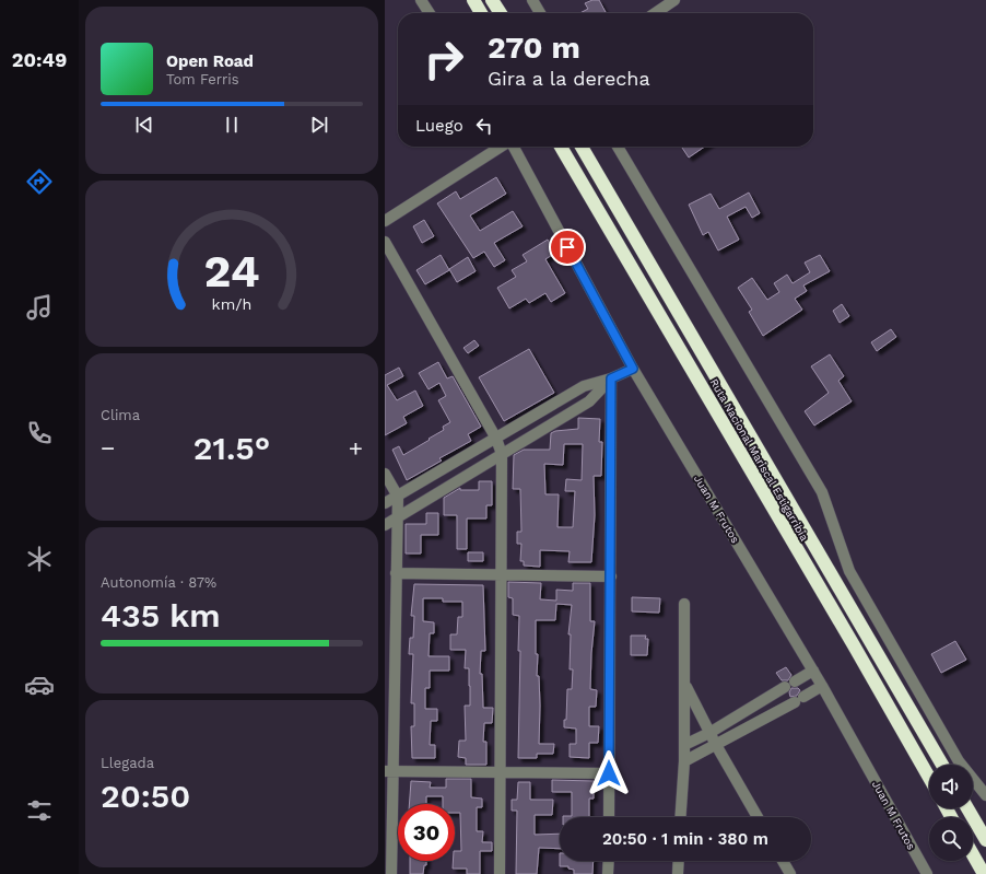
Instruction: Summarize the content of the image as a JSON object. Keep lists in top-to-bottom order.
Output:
{
  "streets": {
    "highway": ["Ruta Nacional Mariscal Estigarribia"],
    "street": ["Juan M Frutos"]
  },
  "page": {
    "tabs": "20:49",
    "turn": ["270 m", "Gira a la derecha"],
    "song": ["Open Road", "Tom Ferris"],
    "then": "Luego",
    "tile": [
      "Clima",
      ["Autonomía · 87%", "435 km"],
      ["Llegada", "20:50"]
    ],
    "heat": ["−", "21.5°", "+"],
    "limit": "30",
    "trip": "20:50 · 1 min · 380 m",
    "gauge": ["24", "km/h"]
  }
}
